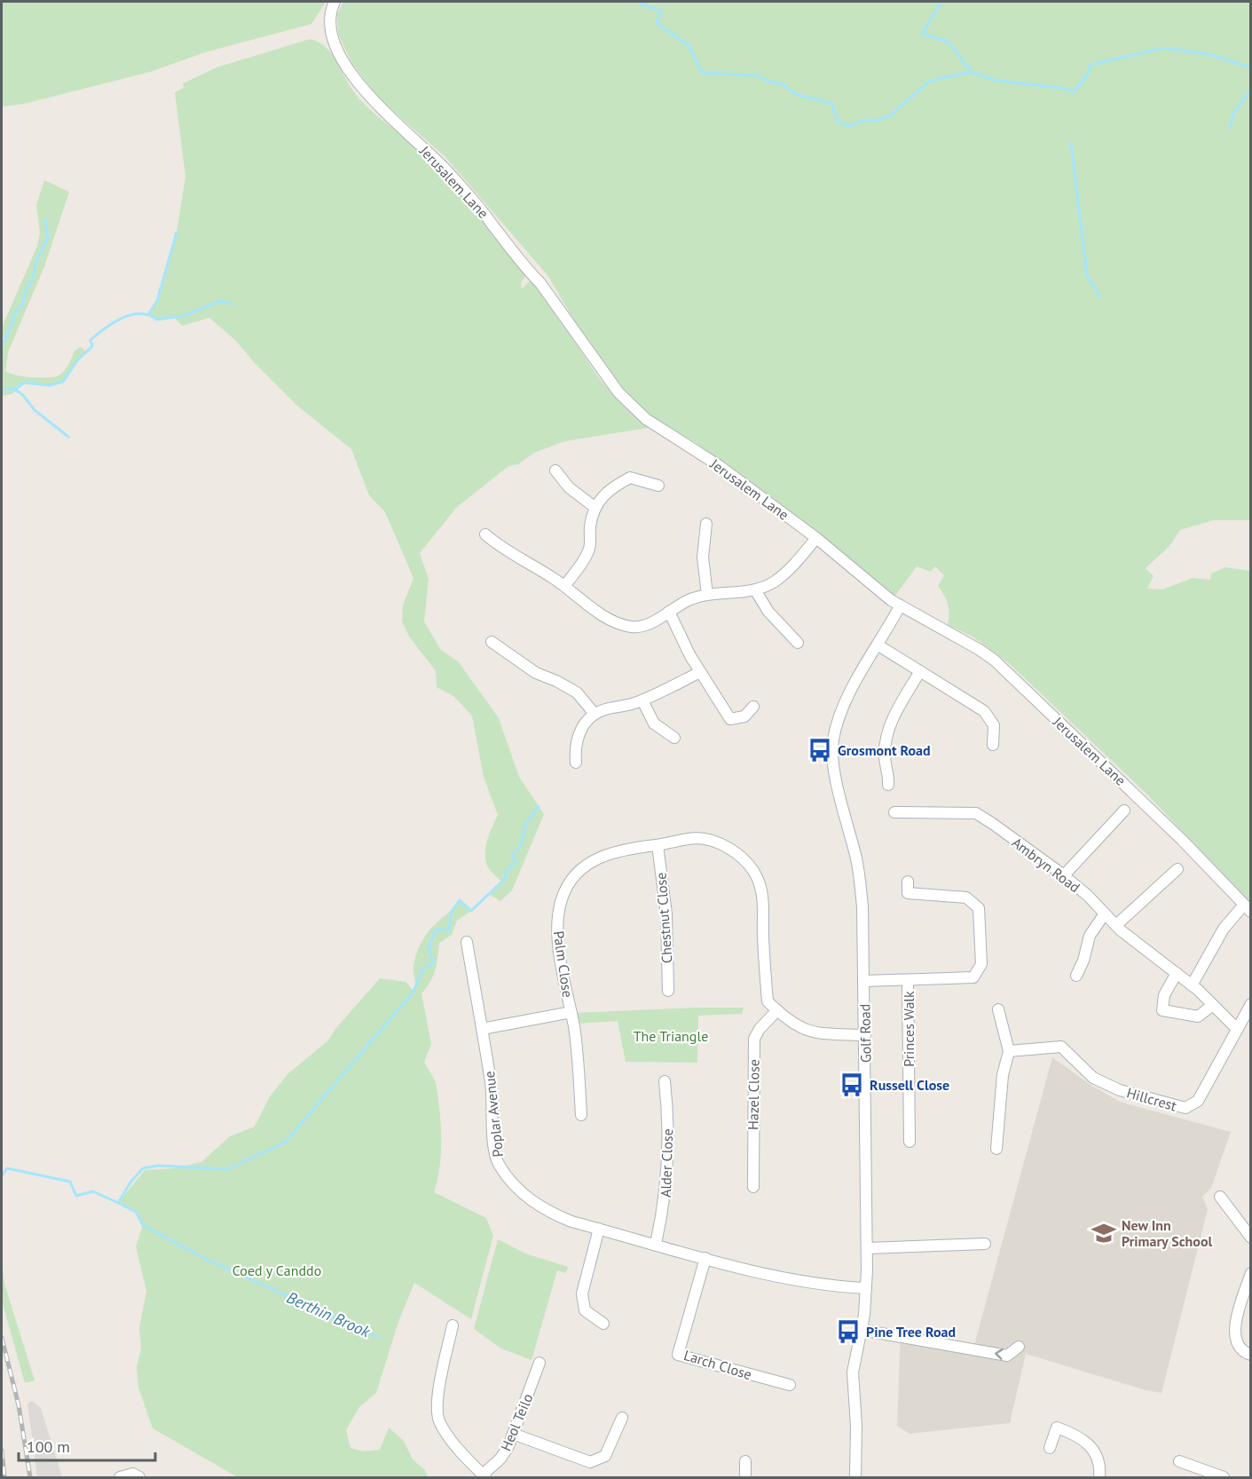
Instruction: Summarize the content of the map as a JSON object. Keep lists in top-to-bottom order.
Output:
{
  "streets": {
    "street": [
      "Jerusalem Lane",
      "Ambryn Road",
      "Chestnut Close",
      "Palm Close",
      "Princes Walk",
      "Golf Road",
      "Hazel Close",
      "Hillcrest",
      "Poplar Avenue",
      "Alder Close",
      "Larch Close",
      "Heol Teilo"
    ]
  },
  "crossings": [
    ["Jerusalem Lane", "Golf Road"],
    ["Ambryn Road", "Hillcrest"],
    ["Chestnut Close", "Palm Close"],
    ["Palm Close", "Hazel Close"]
  ],
  "water": ["Berthin Brook"],
  "parks": ["The Triangle", "Coed y Canddo"],
  "places": {
    "bus stop": ["Grosmont Road", "Russell Close", "Pine Tree Road"],
    "school or university": ["New Inn Primary School"]
  },
  "scale_bar": "100 m"
}
